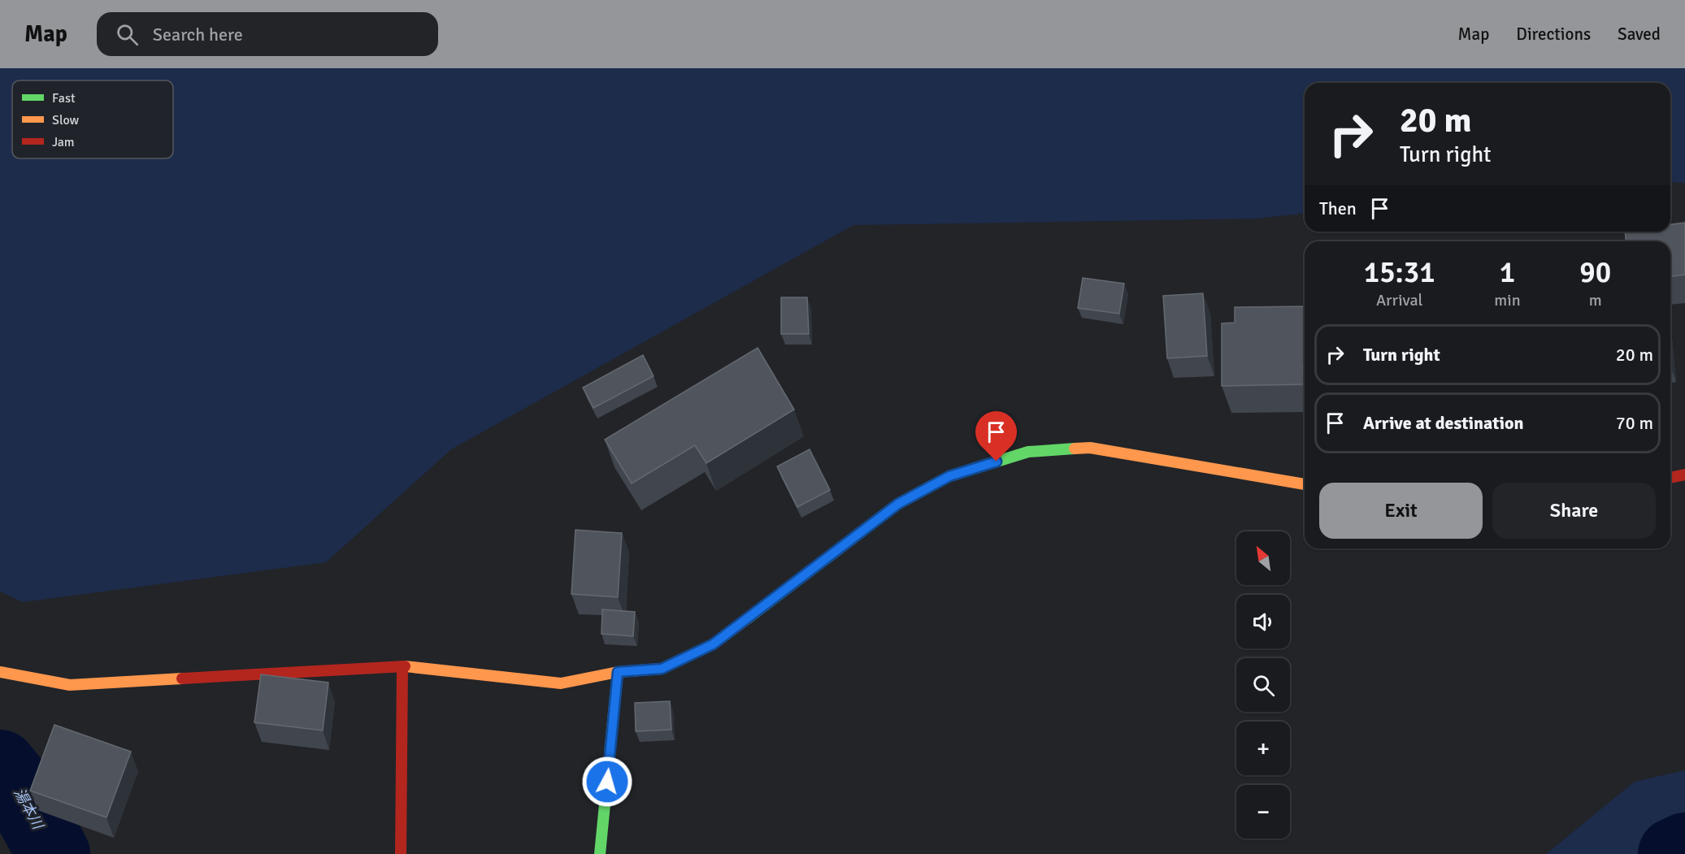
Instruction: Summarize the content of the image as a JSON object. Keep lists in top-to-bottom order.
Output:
{
  "water": ["湯本川"],
  "legend": ["Fast", "Slow", "Jam"],
  "north": "top left",
  "page": {
    "header": "Map",
    "search": "Search here",
    "nav": ["Map", "Directions", "Saved"],
    "turn": ["20 m", "Turn right"],
    "then": "Then",
    "eta": [
      "15:31",
      "Arrival",
      "1",
      "min",
      "90",
      "m"
    ],
    "list": [
      {
        "name": "Turn right",
        "value": "20 m"
      },
      {
        "name": "Arrive at destination",
        "value": "70 m"
      }
    ],
    "buttons": ["Exit", "Share"],
    "map_buttons": ["+", "−"]
  }
}
